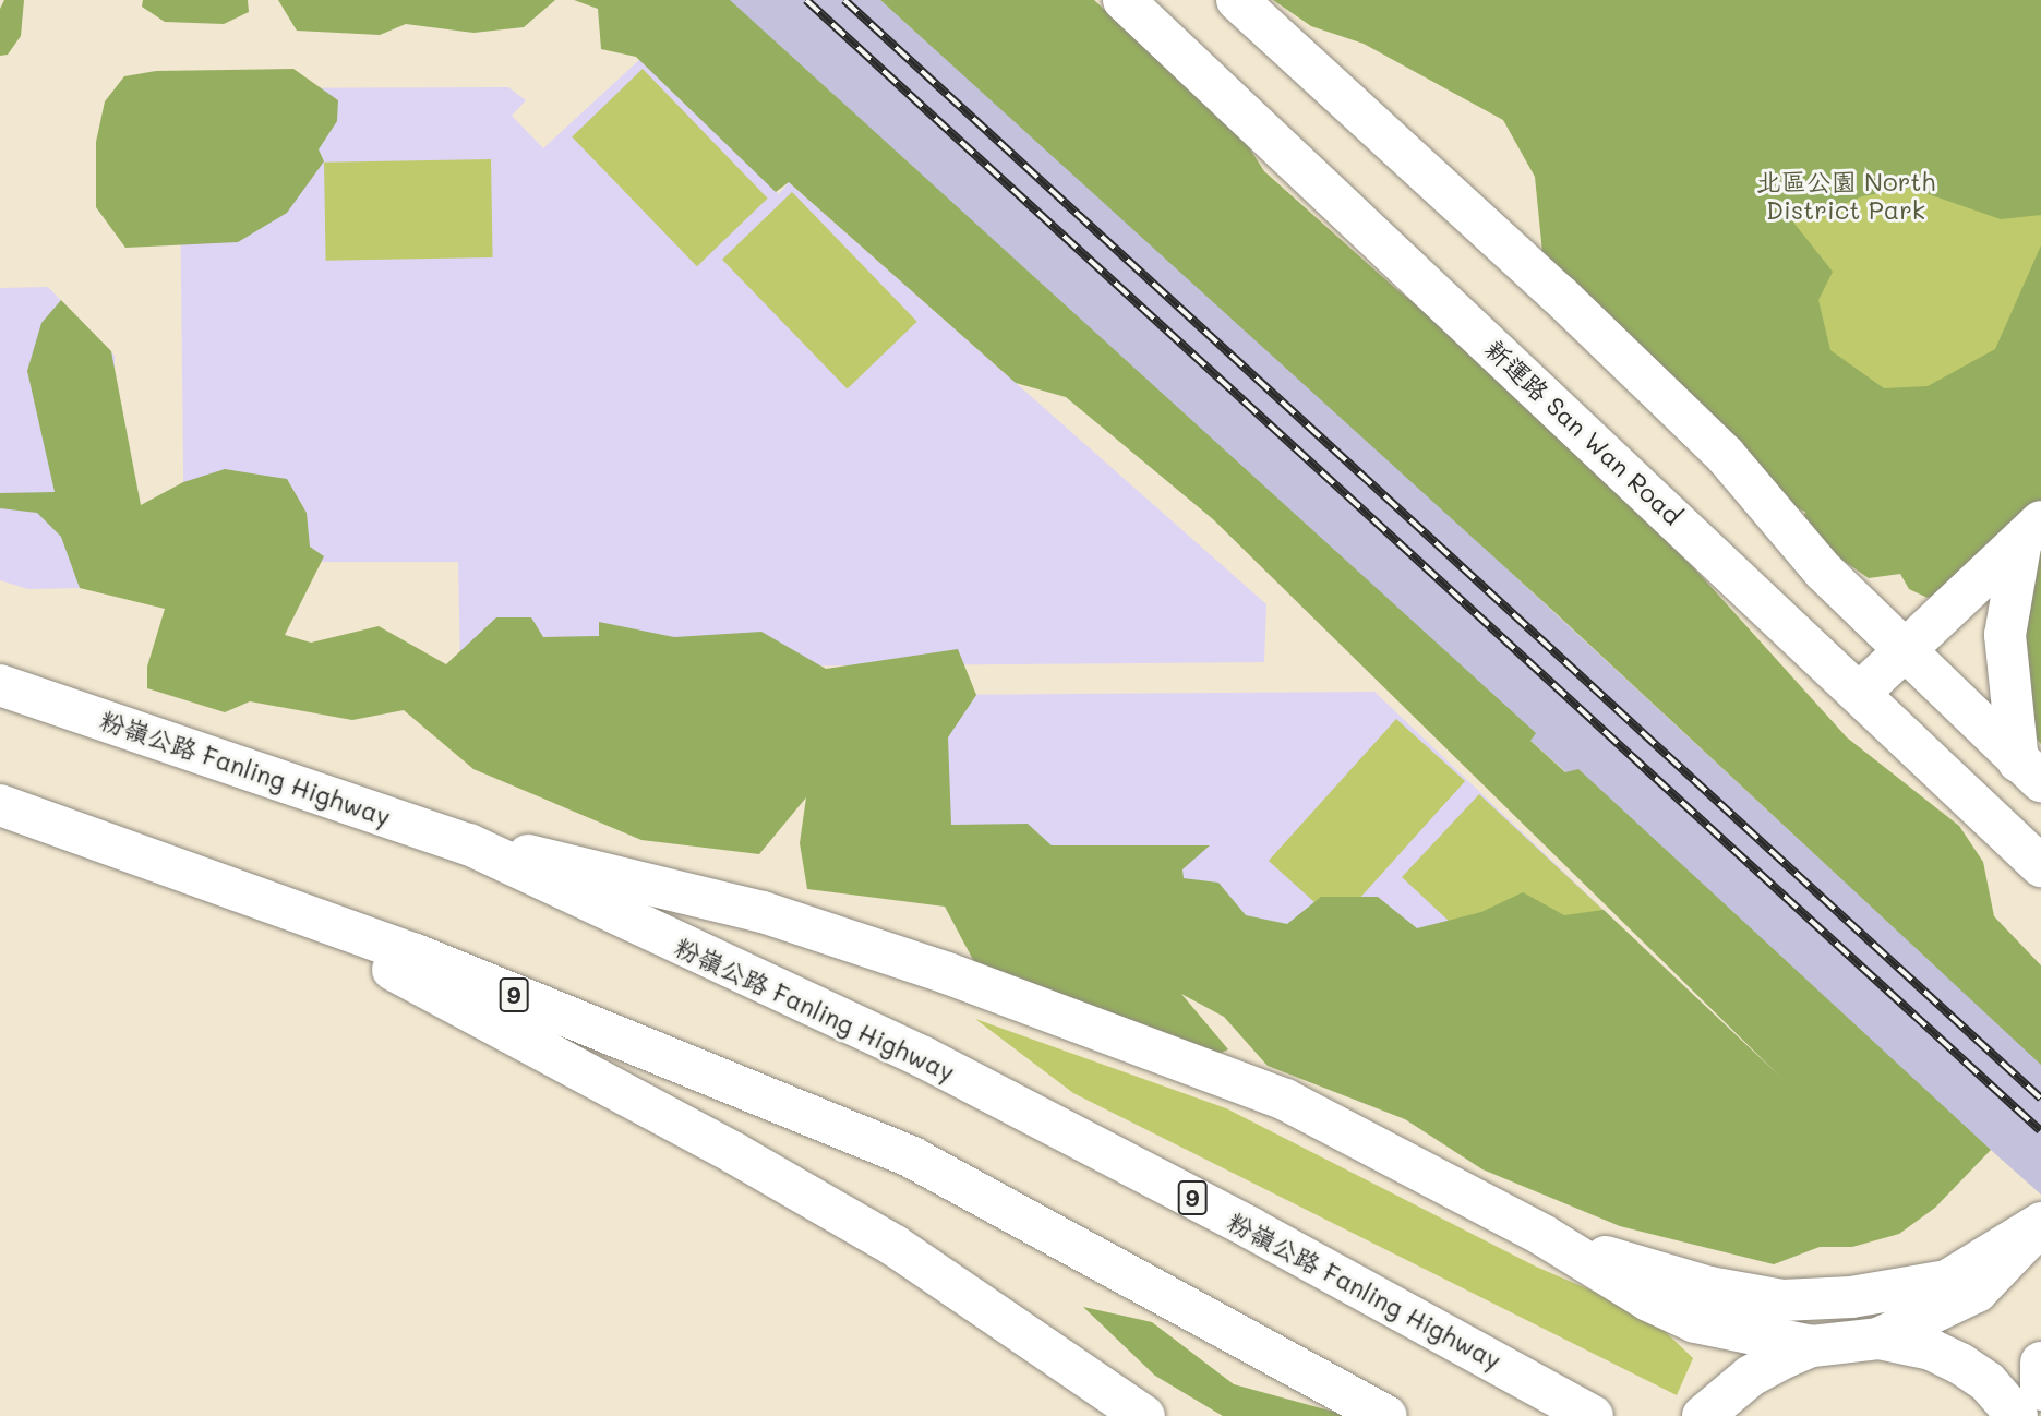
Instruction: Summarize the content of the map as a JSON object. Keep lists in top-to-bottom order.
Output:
{
  "streets": {
    "main road": ["新運路 San Wan Road", "粉嶺公路 Fanling Highway", "9"]
  },
  "parks": ["北區公園 North District Park"]
}
